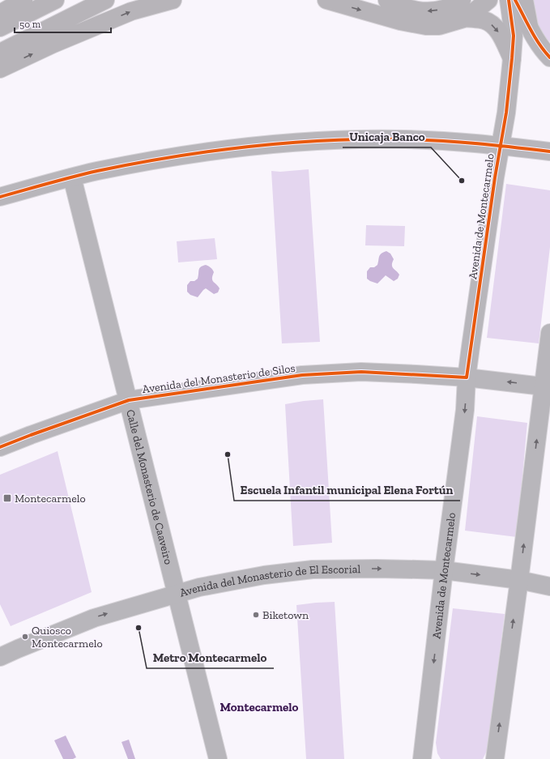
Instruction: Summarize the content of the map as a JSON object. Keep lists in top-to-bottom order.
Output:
{
  "streets": {
    "street": [
      "Avenida de Montecarmelo",
      "Avenida del Monasterio de Silos",
      "Calle del Monasterio de Caaveiro",
      "Avenida del Monasterio de El Escorial"
    ]
  },
  "crossings": [
    ["Avenida de Montecarmelo", "Avenida del Monasterio de Silos"],
    ["Avenida de Montecarmelo", "Avenida del Monasterio de El Escorial"],
    ["Avenida del Monasterio de Silos", "Calle del Monasterio de Caaveiro"],
    ["Calle del Monasterio de Caaveiro", "Avenida del Monasterio de El Escorial"]
  ],
  "one_way": ["Avenida del Monasterio de El Escorial"],
  "districts": ["Montecarmelo"],
  "places": {
    "other": [
      "Unicaja Banco",
      "Escuela Infantil municipal Elena Fortún",
      "Biketown",
      "Metro Montecarmelo",
      "Quiosco Montecarmelo"
    ],
    "transit": ["Montecarmelo"]
  },
  "scale_bar": "50 m"
}
